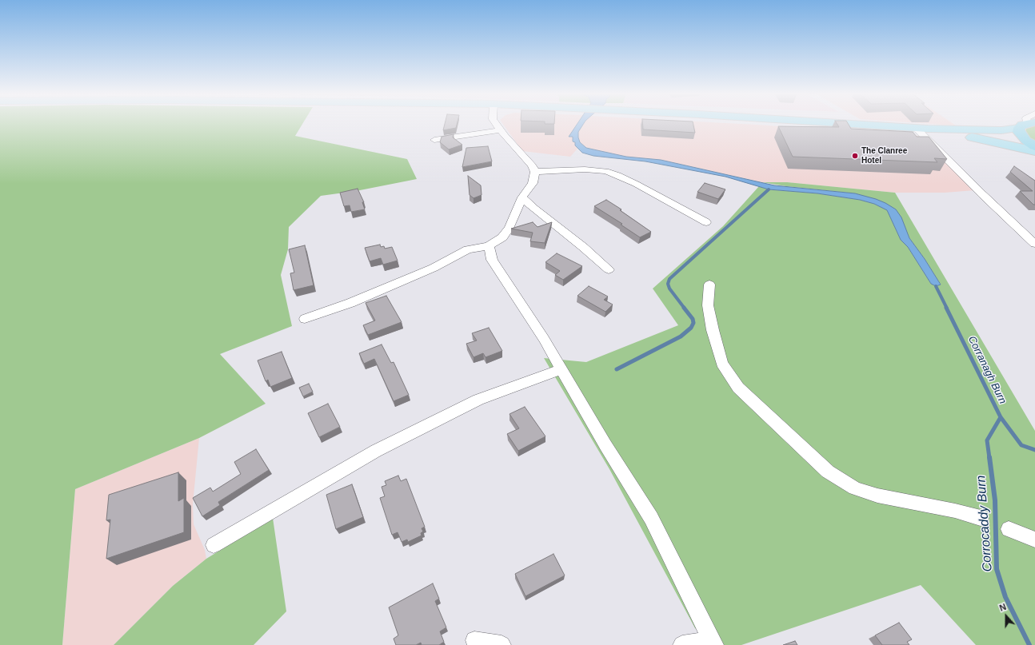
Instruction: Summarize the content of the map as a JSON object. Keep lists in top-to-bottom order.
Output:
{
  "water": ["Corranagh Burn", "Corrocaddy Burn"],
  "places": ["The Clanree Hotel"],
  "north": "top"
}
